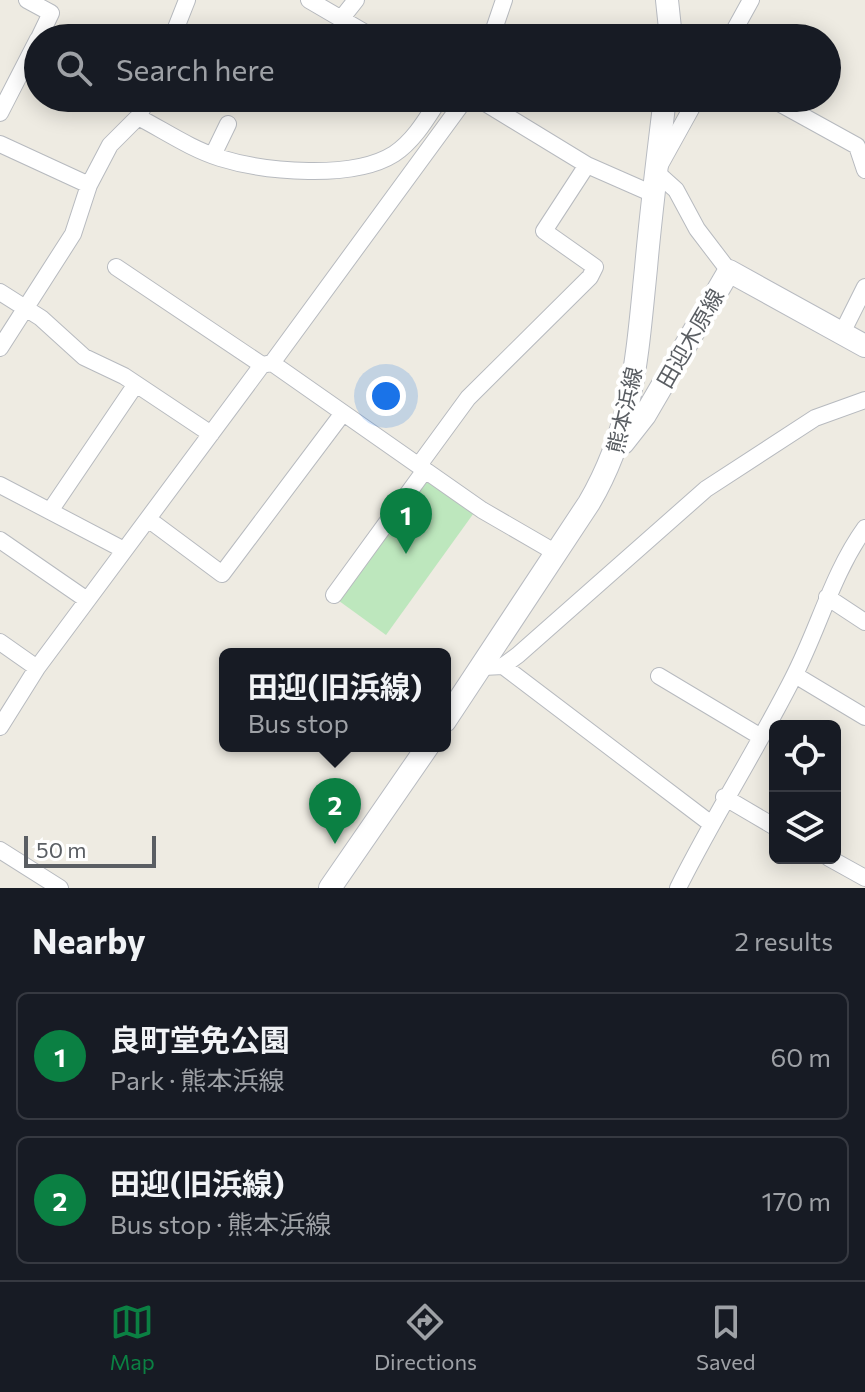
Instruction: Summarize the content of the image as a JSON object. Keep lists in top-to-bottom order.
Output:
{
  "streets": {
    "main road": ["田迎木原線", "熊本浜線"]
  },
  "crossings": [
    ["田迎木原線", "熊本浜線"]
  ],
  "scale_bar": "50 m",
  "page": {
    "search": "Search here",
    "pins": ["1", "2"],
    "popup": ["田迎(旧浜線)", "Bus stop"],
    "scale": "50 m",
    "heading": ["Nearby", "2 results"],
    "list": [
      {
        "mark": "1",
        "name": "良町堂免公園",
        "note": "Park · 熊本浜線",
        "value": "60 m"
      },
      {
        "mark": "2",
        "name": "田迎(旧浜線)",
        "note": "Bus stop · 熊本浜線",
        "value": "170 m"
      }
    ],
    "nav": ["Map", "Directions", "Saved"]
  }
}
